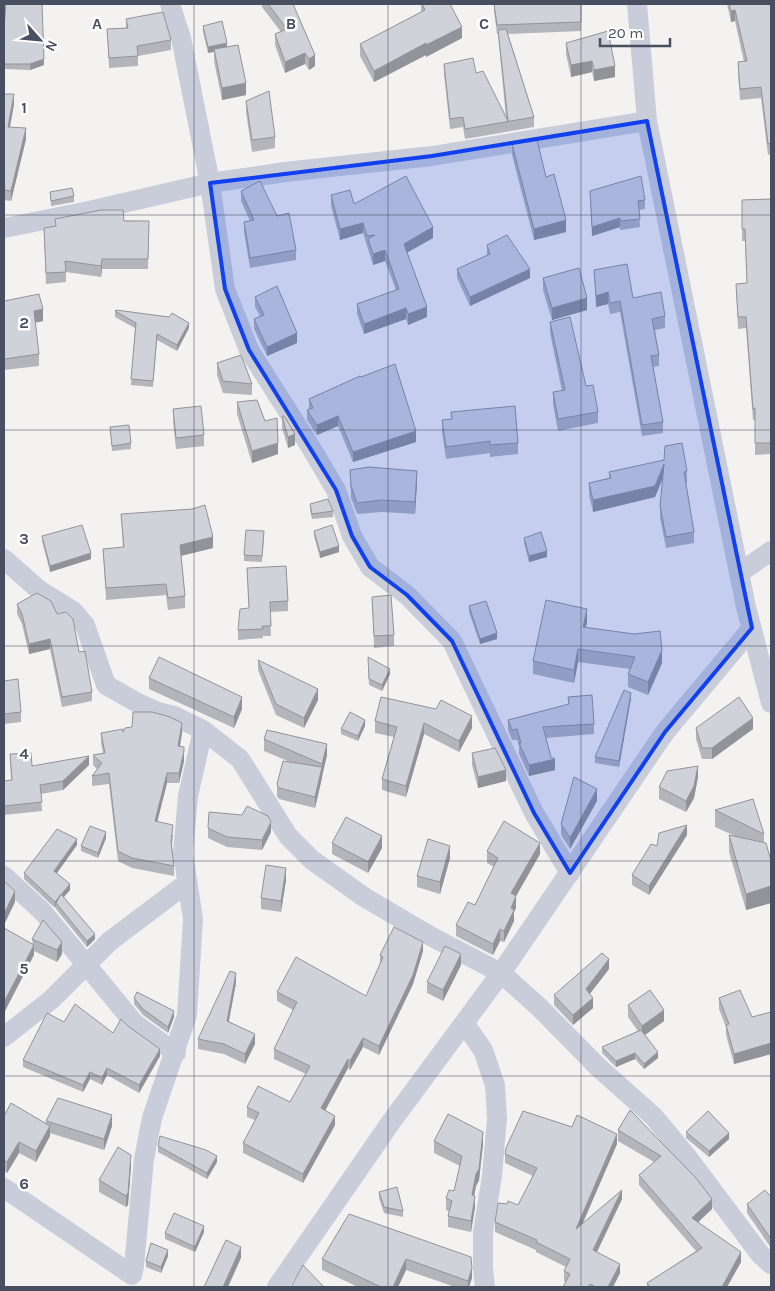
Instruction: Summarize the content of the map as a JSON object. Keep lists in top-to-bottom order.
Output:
{
  "scale_bar": "20 m",
  "north": "bottom right",
  "grid": {
    "columns": ["A", "B", "C"],
    "rows": [
      "1",
      "2",
      "3",
      "4",
      "5",
      "6"
    ]
  }
}
